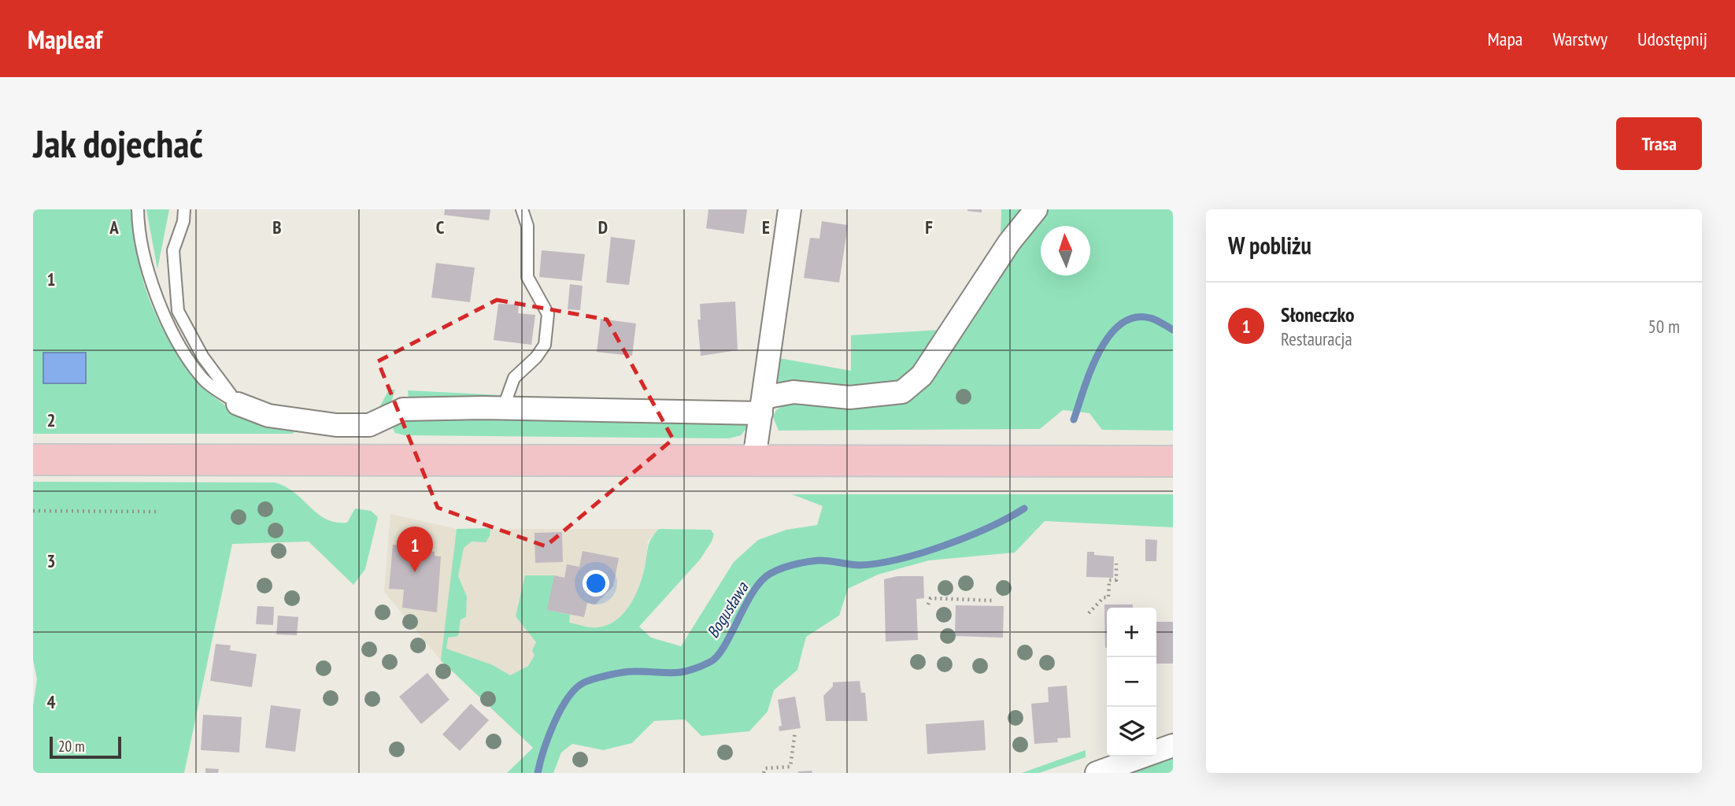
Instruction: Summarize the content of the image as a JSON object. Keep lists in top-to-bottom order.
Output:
{
  "water": ["Bogusława"],
  "scale_bar": "20 m",
  "north": "top",
  "page": {
    "header": "Mapleaf",
    "nav": ["Mapa", "Warstwy", "Udostępnij"],
    "buttons": "Trasa",
    "title": "Jak dojechać",
    "heading": "W pobliżu",
    "list": [
      {
        "mark": "1",
        "name": "Słoneczko",
        "note": "Restauracja",
        "value": "50 m"
      }
    ],
    "pins": "1",
    "map_buttons": ["+", "−"],
    "scale": "20 m"
  },
  "grid": {
    "columns": [
      "A",
      "B",
      "C",
      "D",
      "E",
      "F"
    ],
    "rows": [
      "1",
      "2",
      "3",
      "4"
    ]
  }
}
